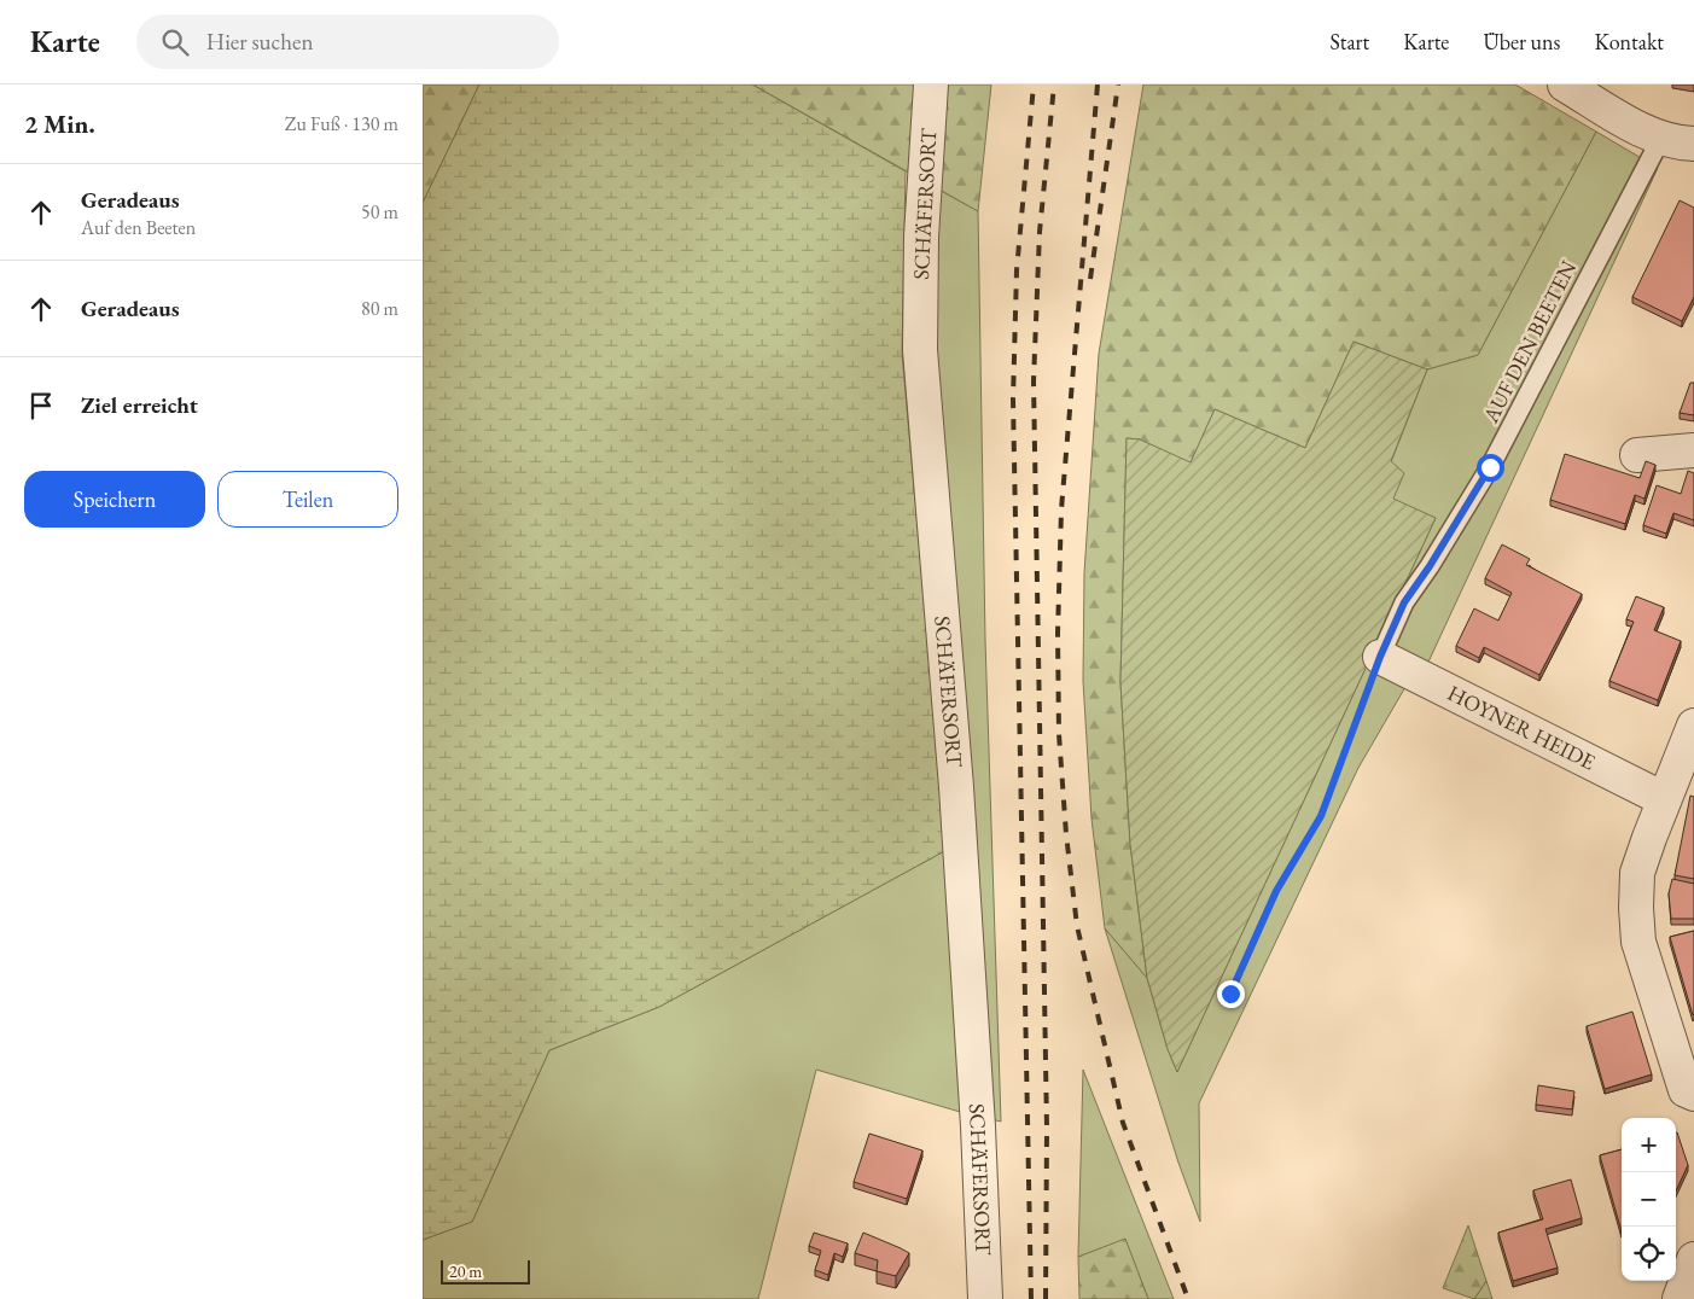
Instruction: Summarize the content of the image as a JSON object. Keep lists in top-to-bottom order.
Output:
{
  "streets": {
    "street": ["SCHÄFERSORT", "HOYNER HEIDE"],
    "lane": ["AUF DEN BEETEN"]
  },
  "crossings": [
    ["AUF DEN BEETEN", "HOYNER HEIDE"]
  ],
  "scale_bar": "20 m",
  "page": {
    "header": "Karte",
    "search": "Hier suchen",
    "nav": [
      "Start",
      "Karte",
      "Über uns",
      "Kontakt"
    ],
    "heading": ["2 Min.", "Zu Fuß · 130 m"],
    "list": [
      ["Geradeaus", "Auf den Beeten", "50 m"],
      ["Geradeaus", "80 m"],
      "Ziel erreicht"
    ],
    "buttons": ["Speichern", "Teilen"],
    "map_buttons": ["+", "−"],
    "scale": "20 m"
  }
}
